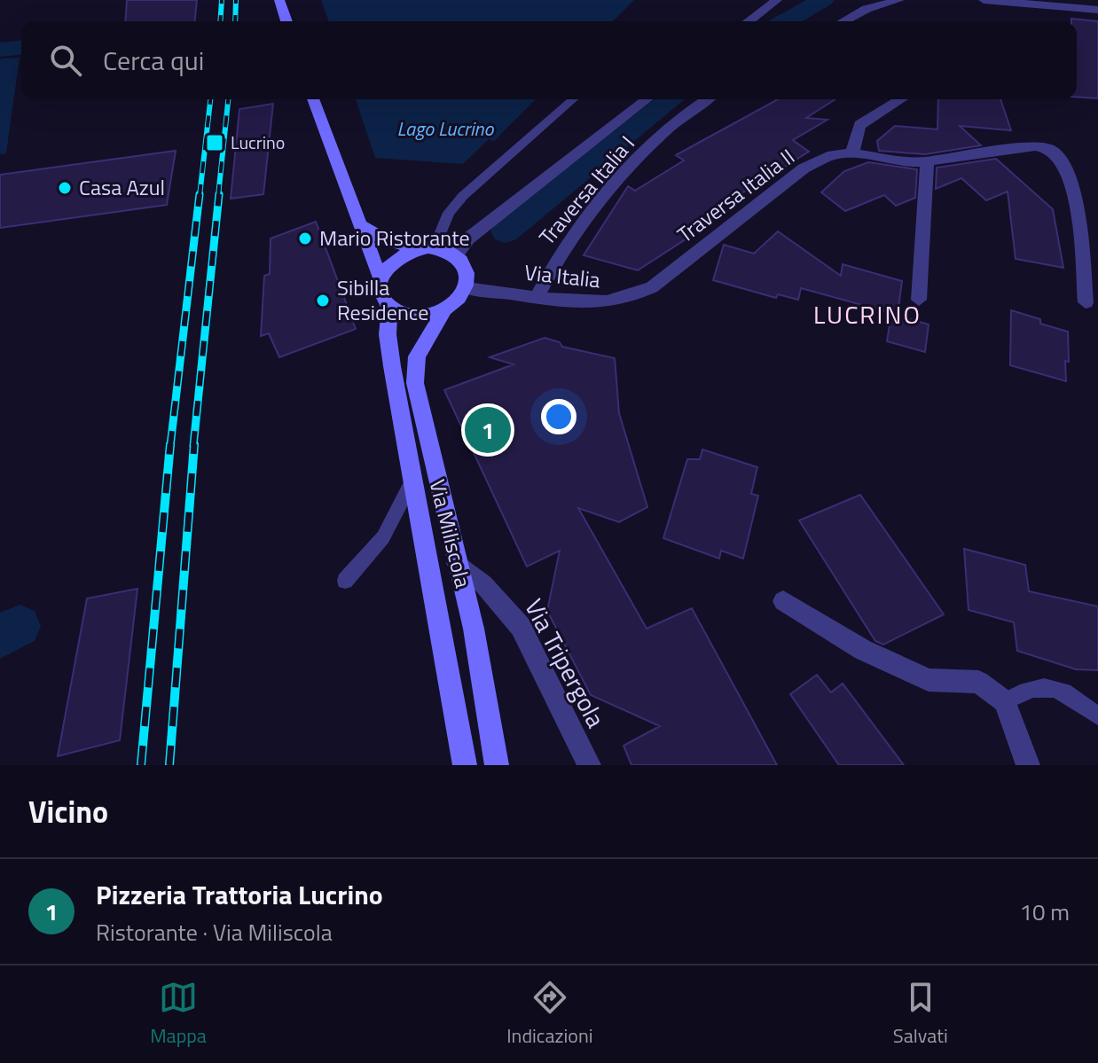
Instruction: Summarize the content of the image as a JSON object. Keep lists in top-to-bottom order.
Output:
{
  "streets": {
    "main road": ["Via Miliscola"],
    "street": [
      "Traversa Italia I",
      "Traversa Italia II",
      "Via Italia",
      "Via Tripergola"
    ]
  },
  "crossings": [
    ["Traversa Italia I", "Via Italia"],
    ["Traversa Italia II", "Via Italia"],
    ["Via Italia", "Via Miliscola"],
    ["Via Miliscola", "Via Tripergola"]
  ],
  "districts": ["LUCRINO"],
  "water": ["Lago Lucrino"],
  "places": {
    "transit": ["Lucrino"],
    "other": ["Casa Azul", "Mario Ristorante", "Sibilla Residence"]
  },
  "page": {
    "search": "Cerca qui",
    "pins": "1",
    "heading": "Vicino",
    "list": [
      {
        "mark": "1",
        "name": "Pizzeria Trattoria Lucrino",
        "note": "Ristorante · Via Miliscola",
        "value": "10 m"
      }
    ],
    "nav": ["Mappa", "Indicazioni", "Salvati"]
  }
}
